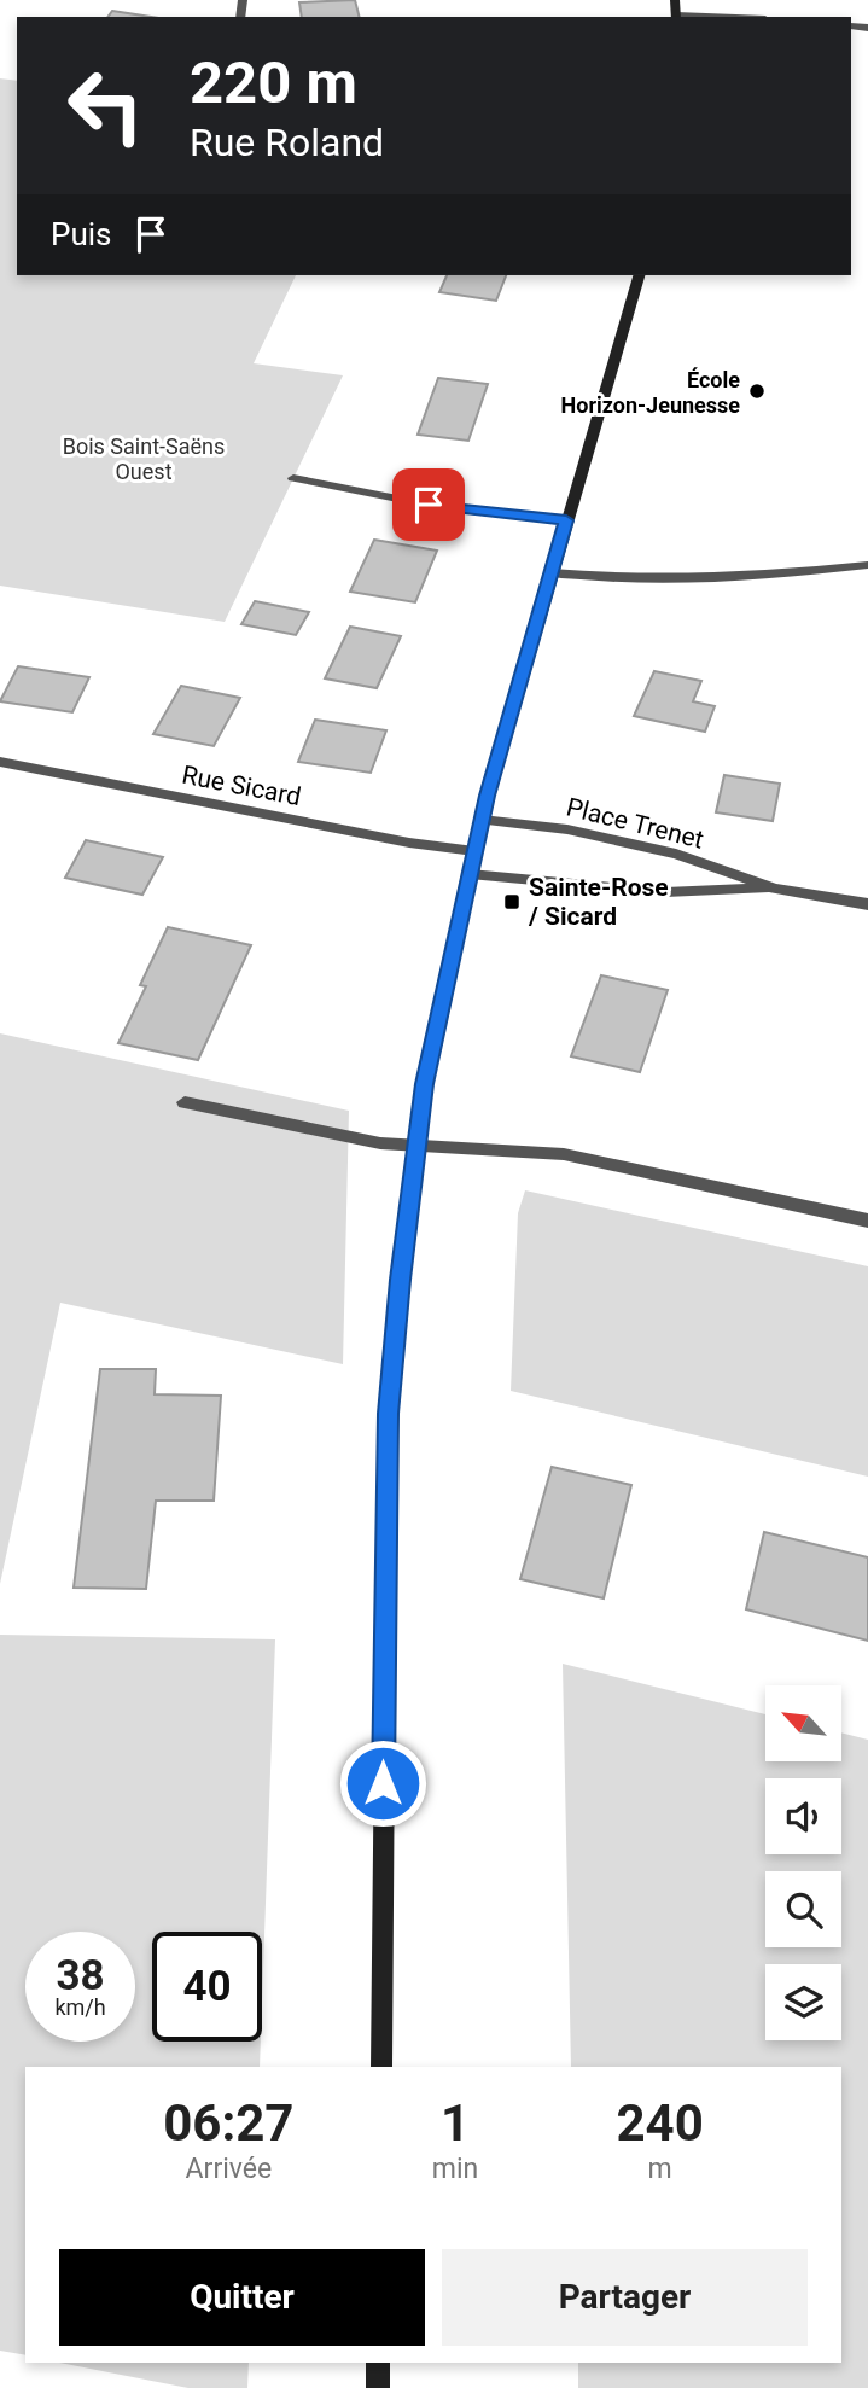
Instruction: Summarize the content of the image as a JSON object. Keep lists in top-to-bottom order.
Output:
{
  "streets": {
    "street": ["Rue Sicard", "Place Trenet"]
  },
  "parks": ["Bois Saint-Saëns Ouest"],
  "places": {
    "other": ["École Horizon-Jeunesse"],
    "transit": ["Sainte-Rose / Sicard"]
  },
  "north": "top left",
  "page": {
    "turn": ["220 m", "Rue Roland"],
    "then": "Puis",
    "speed": "38 km/h",
    "limit": "40",
    "eta": [
      "06:27",
      "Arrivée",
      "1",
      "min",
      "240",
      "m"
    ],
    "buttons": ["Quitter", "Partager"]
  }
}
